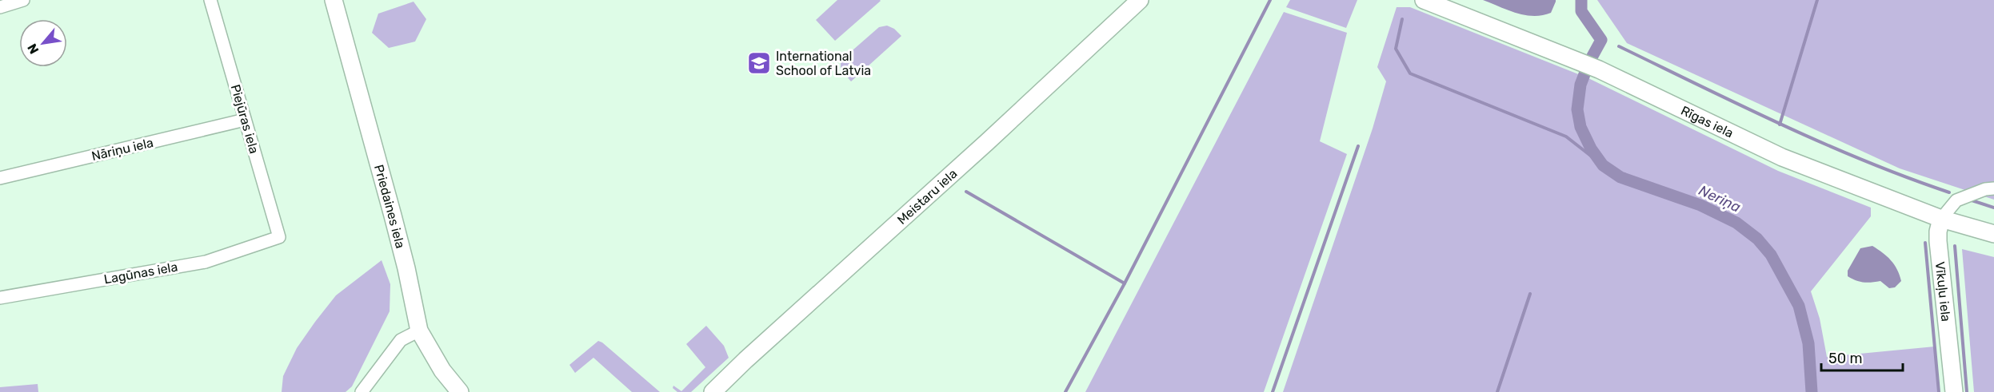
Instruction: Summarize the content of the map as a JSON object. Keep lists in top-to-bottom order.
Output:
{
  "streets": {
    "street": [
      "Piejūras iela",
      "Rīgas iela",
      "Nāriņu iela",
      "Meistaru iela",
      "Priedaines iela",
      "Lagūnas iela",
      "Vīkuļu iela"
    ]
  },
  "crossings": [
    ["Piejūras iela", "Nāriņu iela"],
    ["Piejūras iela", "Lagūnas iela"],
    ["Rīgas iela", "Vīkuļu iela"]
  ],
  "water": ["Neriņa"],
  "places": {
    "school or university": ["International School of Latvia"]
  },
  "scale_bar": "50 m",
  "north": "bottom left"
}
